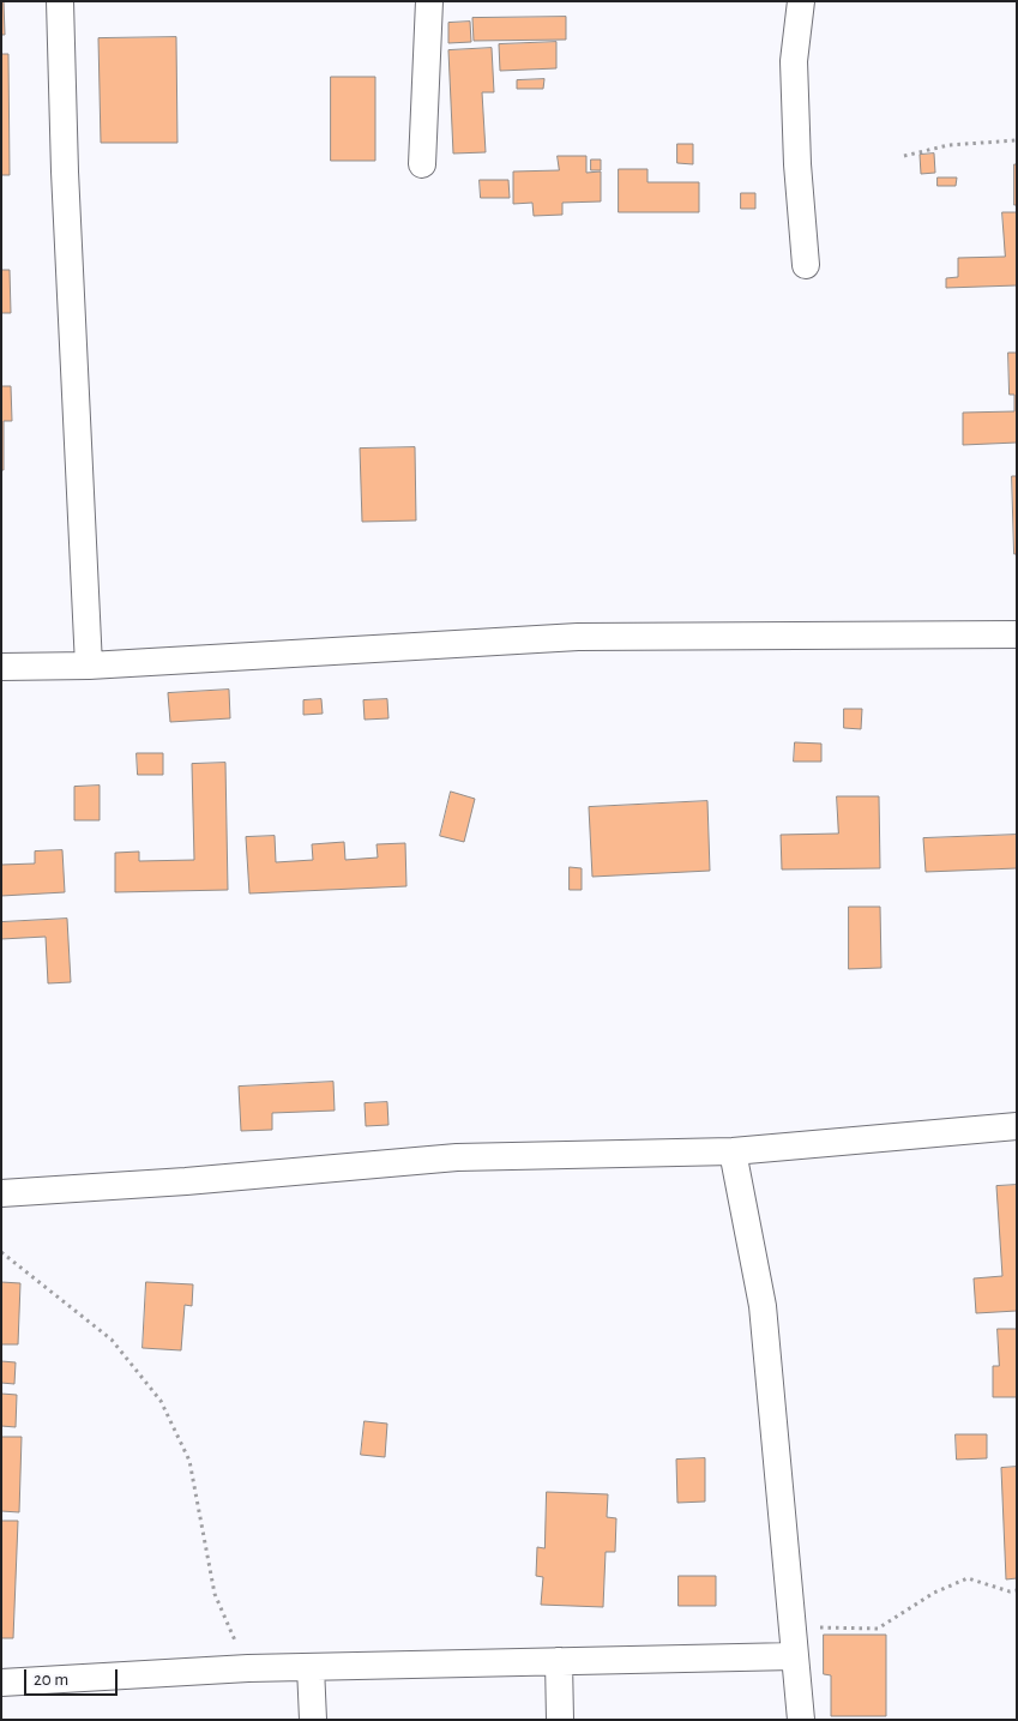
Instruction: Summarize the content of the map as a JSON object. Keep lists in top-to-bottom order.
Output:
{
  "scale_bar": "20 m"
}
